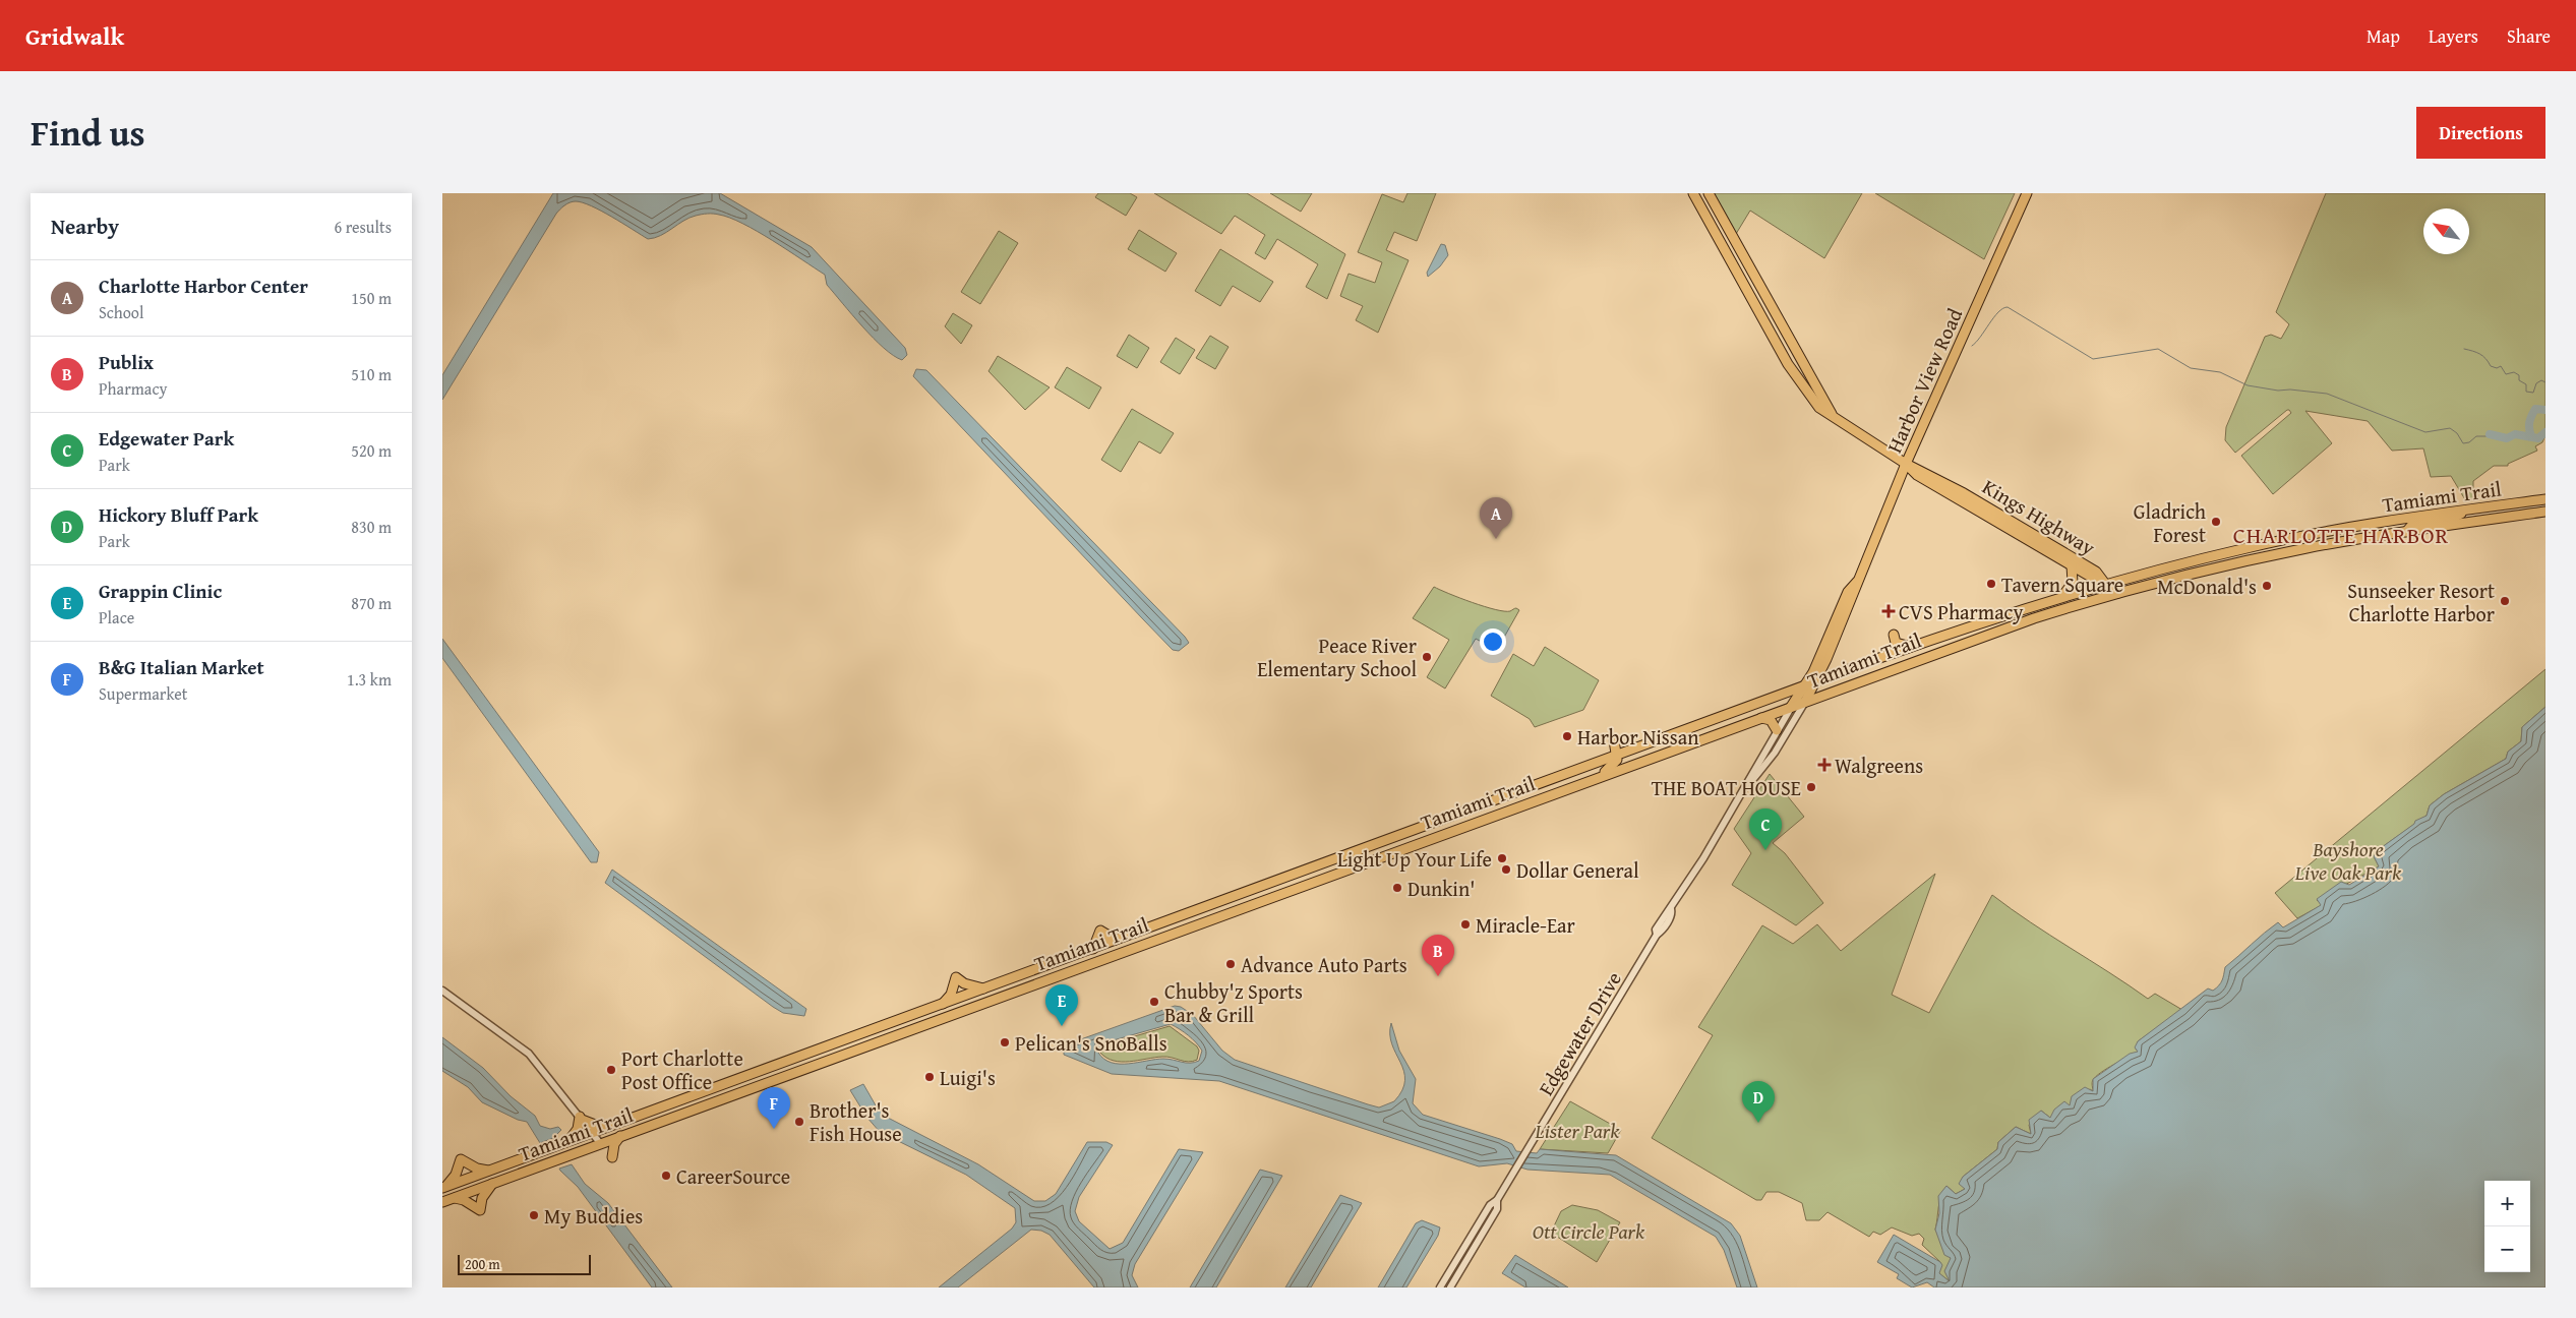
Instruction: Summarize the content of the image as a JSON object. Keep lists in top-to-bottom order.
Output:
{
  "streets": {
    "main road": ["Harbor View Road", "Tamiami Trail", "Kings Highway"],
    "street": ["Edgewater Drive"]
  },
  "crossings": [
    ["Harbor View Road", "Tamiami Trail"],
    ["Harbor View Road", "Kings Highway"],
    ["Harbor View Road", "Edgewater Drive"],
    ["Tamiami Trail", "Kings Highway"],
    ["Tamiami Trail", "Edgewater Drive"]
  ],
  "districts": ["CHARLOTTE HARBOR"],
  "parks": ["Bayshore Live Oak Park", "Lister Park", "Ott Circle Park"],
  "places": {
    "other": [
      "Gladrich Forest",
      "Tavern Square",
      "McDonald's",
      "Sunseeker Resort Charlotte Harbor",
      "Peace River Elementary School",
      "Harbor Nissan",
      "THE BOAT HOUSE",
      "Light Up Your Life",
      "Dollar General",
      "Dunkin'",
      "Miracle-Ear",
      "Advance Auto Parts",
      "Chubby'z Sports Bar & Grill",
      "Pelican's SnoBalls",
      "Port Charlotte Post Office",
      "Luigi's",
      "Brother's Fish House",
      "CareerSource",
      "My Buddies"
    ],
    "health": ["CVS Pharmacy", "Walgreens"]
  },
  "scale_bar": "200 m",
  "north": "top left",
  "page": {
    "header": "Gridwalk",
    "nav": ["Map", "Layers", "Share"],
    "title": "Find us",
    "buttons": "Directions",
    "heading": ["Nearby", "6 results"],
    "list": [
      {
        "mark": "A",
        "name": "Charlotte Harbor Center",
        "note": "School",
        "value": "150 m"
      },
      {
        "mark": "B",
        "name": "Publix",
        "note": "Pharmacy",
        "value": "510 m"
      },
      {
        "mark": "C",
        "name": "Edgewater Park",
        "note": "Park",
        "value": "520 m"
      },
      {
        "mark": "D",
        "name": "Hickory Bluff Park",
        "note": "Park",
        "value": "830 m"
      },
      {
        "mark": "E",
        "name": "Grappin Clinic",
        "note": "Place",
        "value": "870 m"
      },
      {
        "mark": "F",
        "name": "B&G Italian Market",
        "note": "Supermarket",
        "value": "1.3 km"
      }
    ],
    "pins": [
      "A",
      "C",
      "B",
      "E",
      "D",
      "F"
    ],
    "map_buttons": ["+", "−"],
    "scale": "200 m"
  }
}
